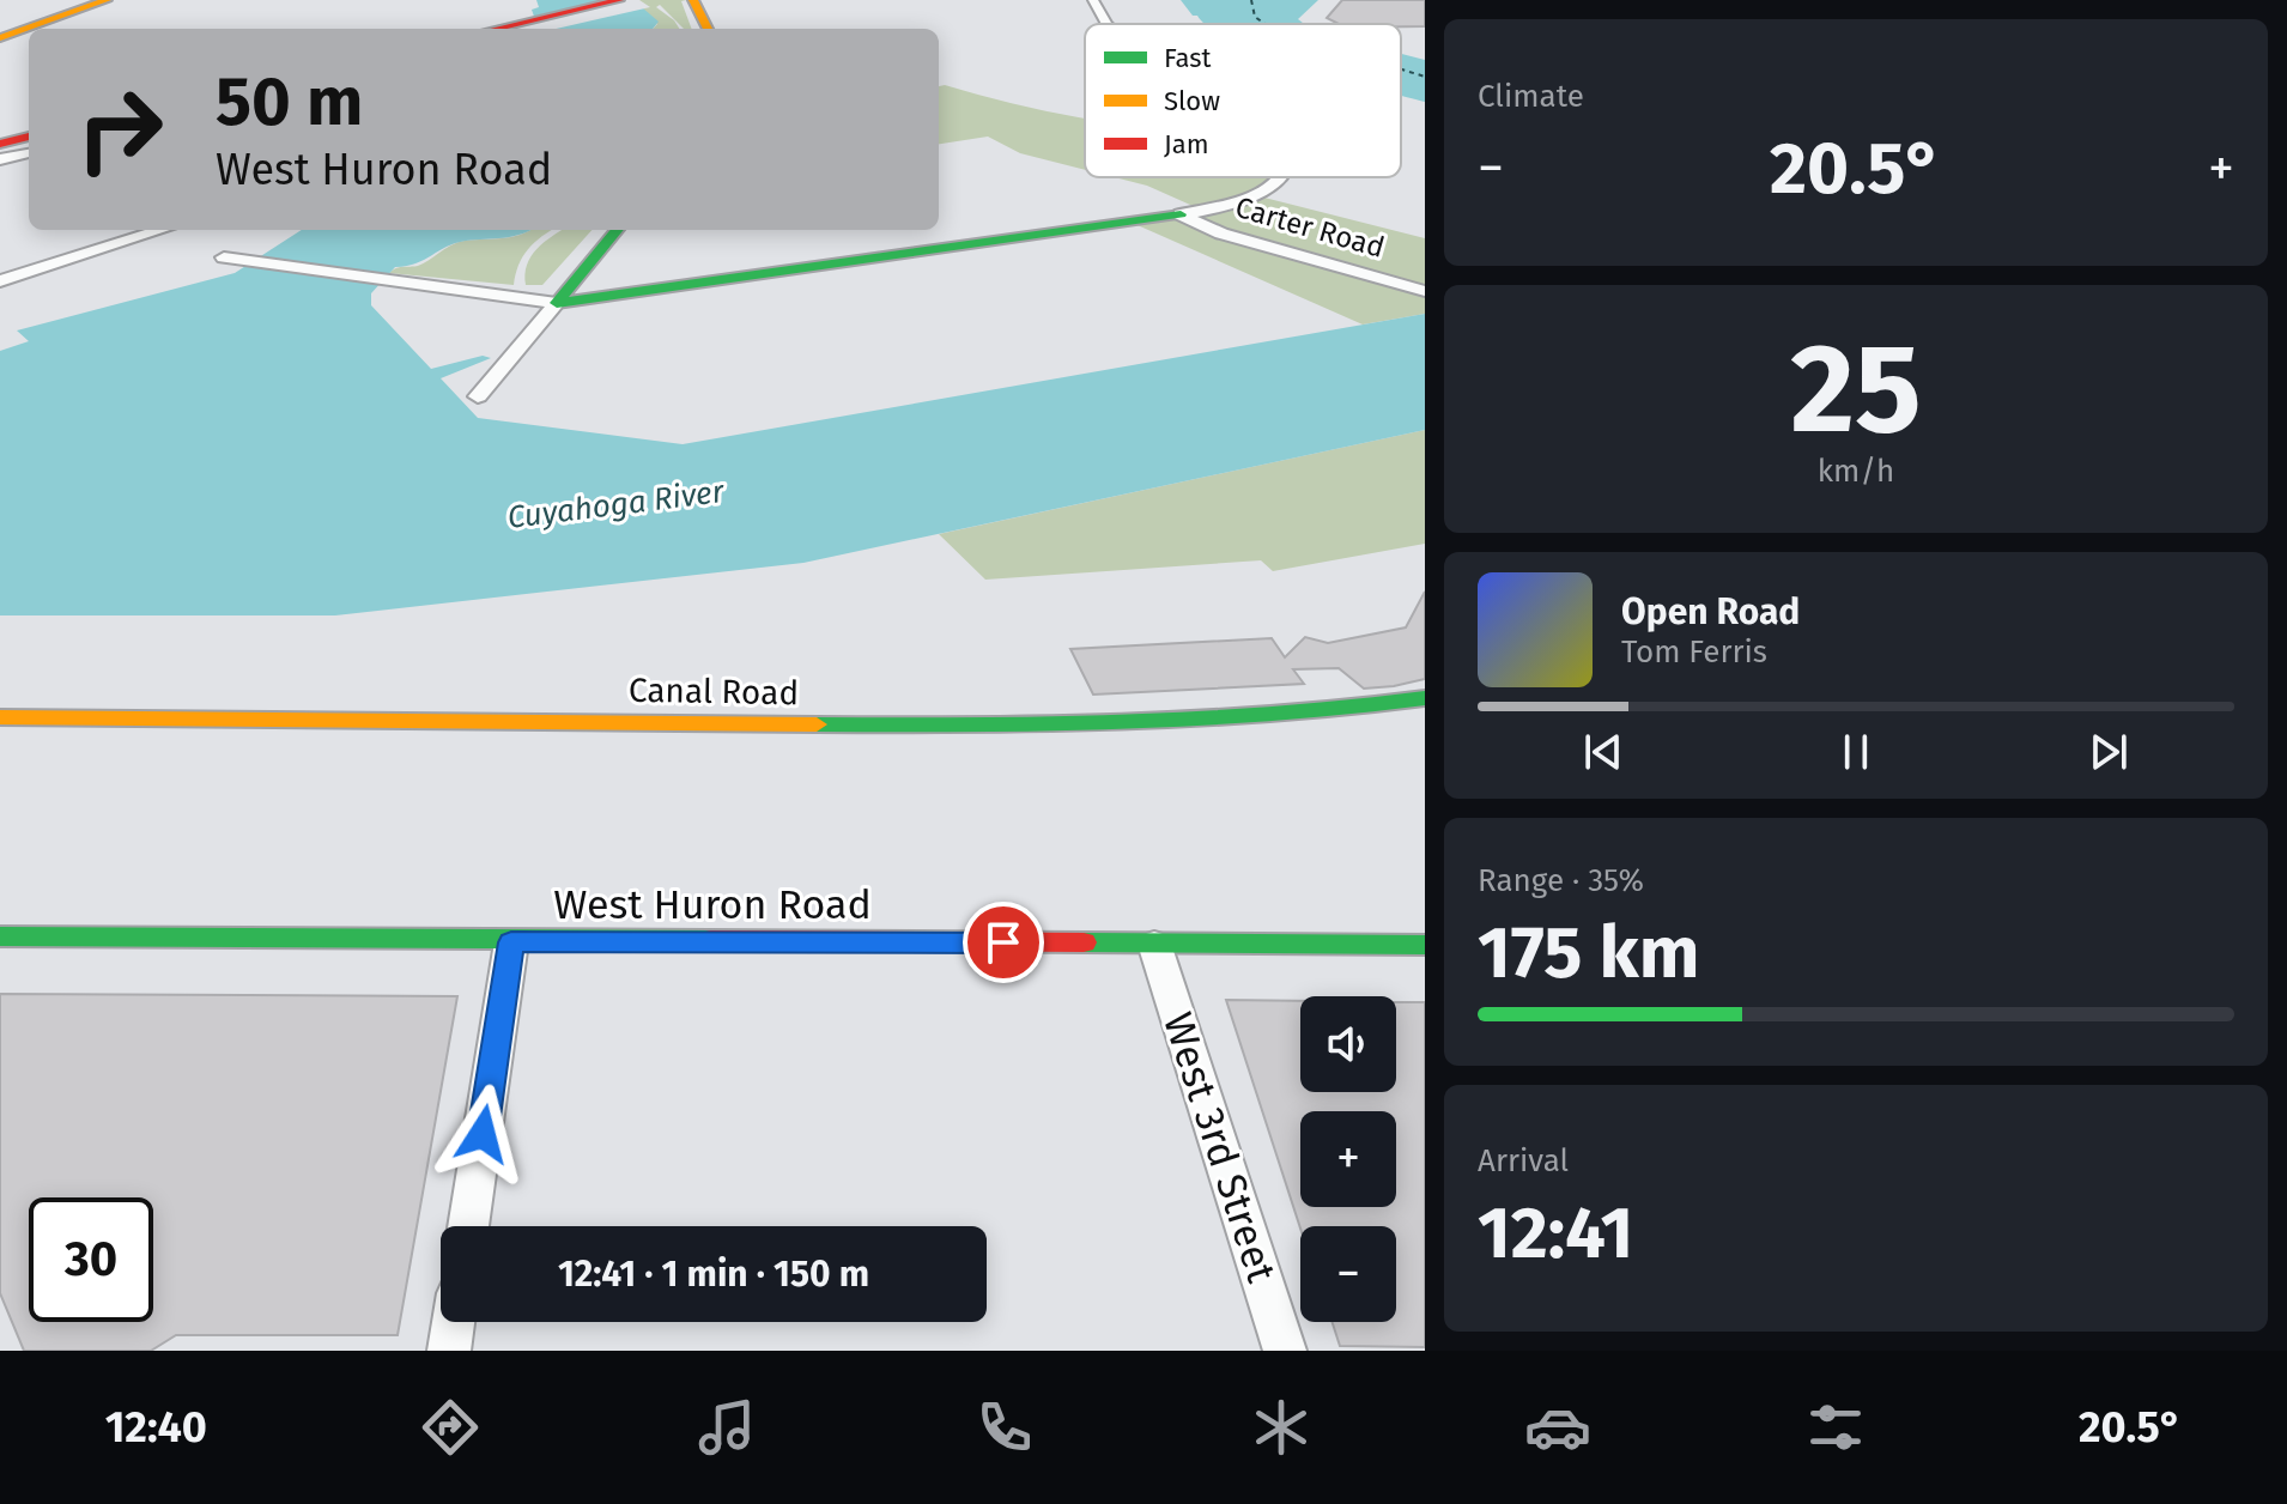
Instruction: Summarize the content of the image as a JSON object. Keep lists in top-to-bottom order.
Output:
{
  "streets": {
    "main road": ["Carter Road", "Canal Road", "West Huron Road"],
    "street": ["West 3rd Street"]
  },
  "crossings": [
    ["West Huron Road", "West 3rd Street"]
  ],
  "water": ["Cuyahoga River"],
  "legend": ["Fast", "Slow", "Jam"],
  "page": {
    "tile": [
      "Climate",
      ["25", "km/h"],
      ["Range · 35%", "175 km"],
      ["Arrival", "12:41"]
    ],
    "turn": ["50 m", "West Huron Road"],
    "heat": ["−", "20.5°", "+"],
    "song": ["Open Road", "Tom Ferris"],
    "map_buttons": ["+", "−"],
    "limit": "30",
    "trip": "12:41 · 1 min · 150 m",
    "tabs": ["12:40", "20.5°"]
  }
}
